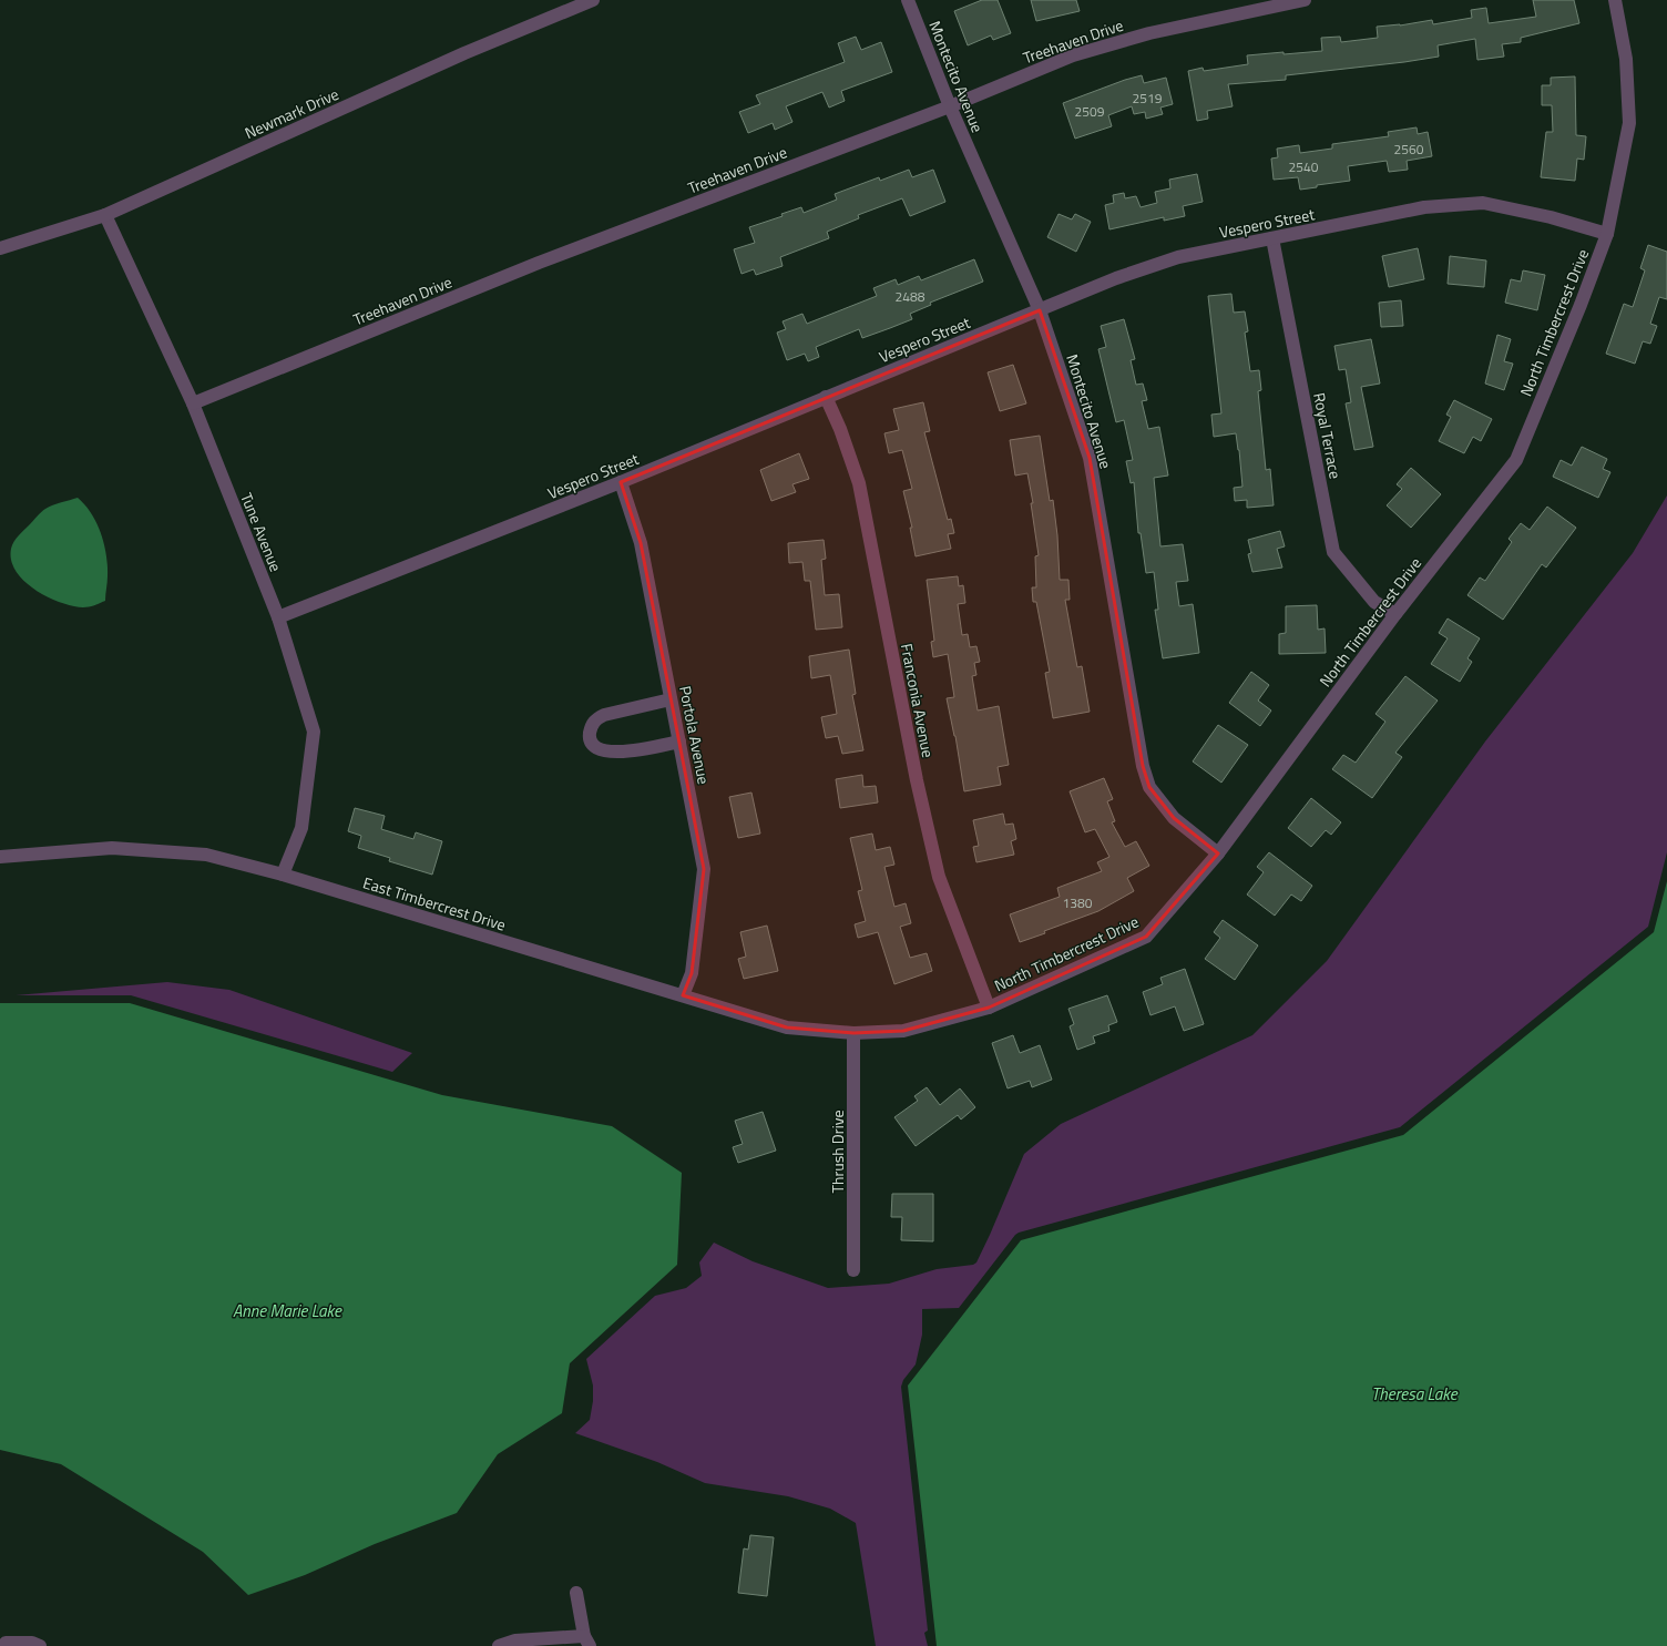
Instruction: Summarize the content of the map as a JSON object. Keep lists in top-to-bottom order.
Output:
{
  "streets": {
    "street": [
      "Treehaven Drive",
      "Montecito Avenue",
      "Newmark Drive",
      "Vespero Street",
      "North Timbercrest Drive",
      "Royal Terrace",
      "Tune Avenue",
      "Franconia Avenue",
      "Portola Avenue",
      "East Timbercrest Drive",
      "Thrush Drive"
    ]
  },
  "crossings": [
    ["Treehaven Drive", "Montecito Avenue"],
    ["Treehaven Drive", "Tune Avenue"],
    ["Montecito Avenue", "Vespero Street"],
    ["Montecito Avenue", "North Timbercrest Drive"],
    ["Newmark Drive", "Tune Avenue"],
    ["Vespero Street", "North Timbercrest Drive"],
    ["Vespero Street", "Royal Terrace"],
    ["Vespero Street", "Tune Avenue"],
    ["Vespero Street", "Franconia Avenue"],
    ["Vespero Street", "Portola Avenue"],
    ["North Timbercrest Drive", "Royal Terrace"],
    ["North Timbercrest Drive", "Franconia Avenue"],
    ["North Timbercrest Drive", "East Timbercrest Drive"],
    ["North Timbercrest Drive", "Thrush Drive"],
    ["Tune Avenue", "East Timbercrest Drive"],
    ["Portola Avenue", "East Timbercrest Drive"],
    ["East Timbercrest Drive", "Thrush Drive"]
  ],
  "water": ["Anne Marie Lake", "Theresa Lake"],
  "house_numbers": [
    "2519",
    "2509",
    "2560",
    "2540",
    "2488",
    "1380"
  ]
}
